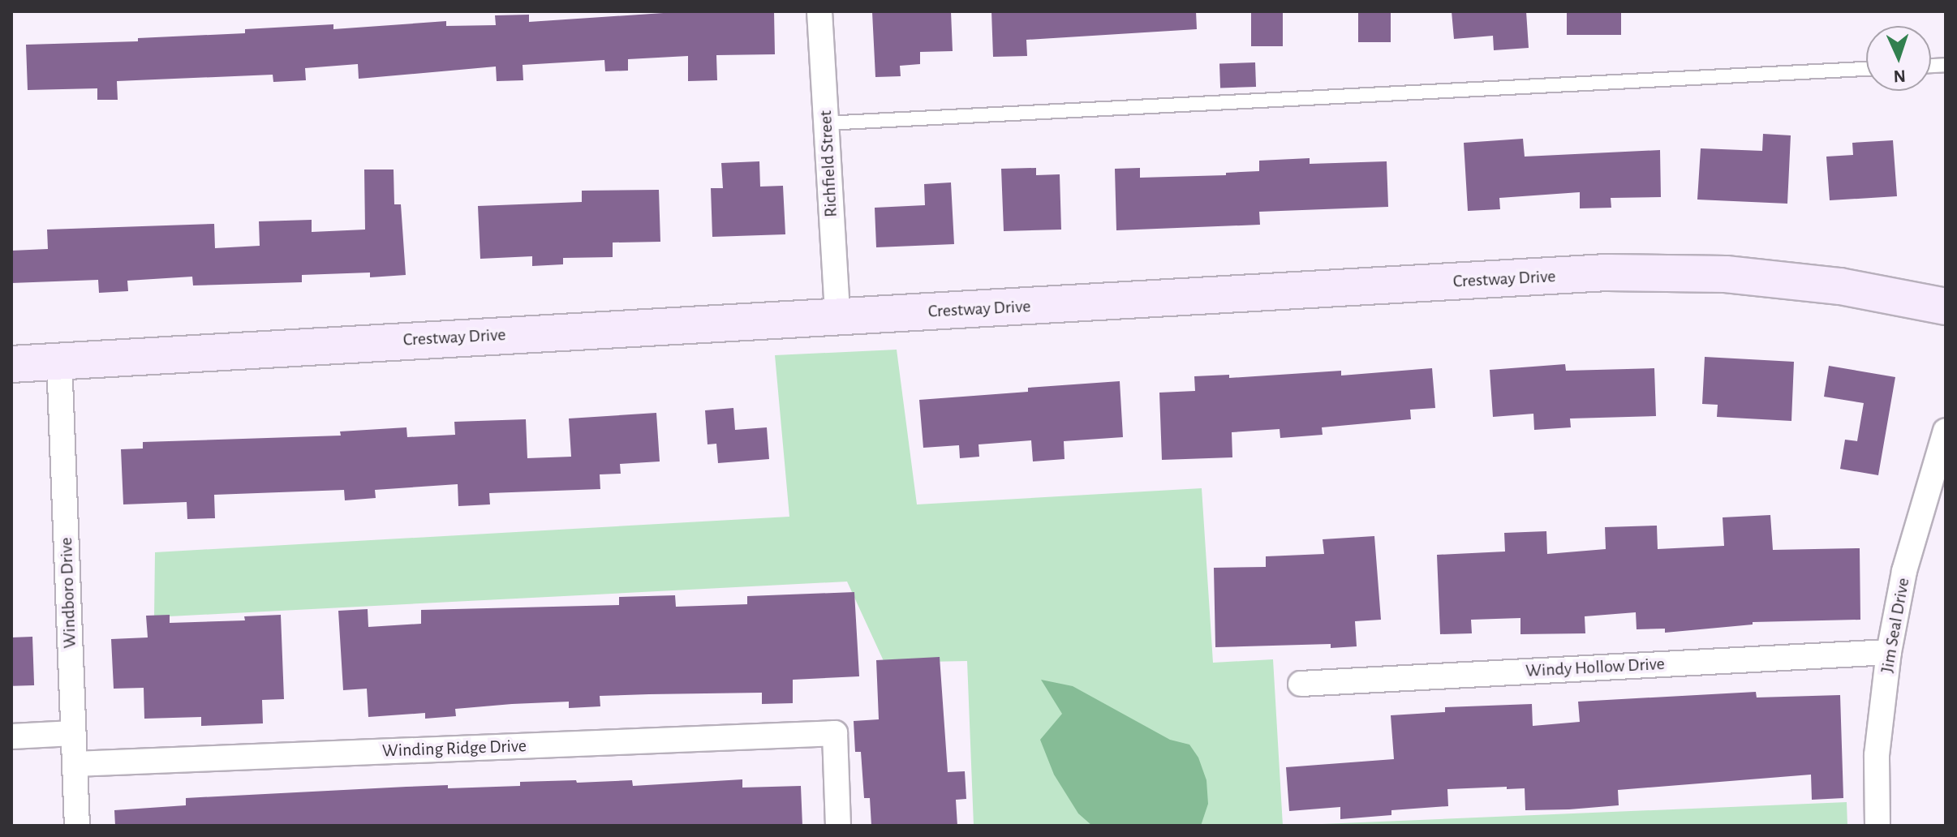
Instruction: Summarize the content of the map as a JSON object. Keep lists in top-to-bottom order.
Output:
{
  "streets": {
    "main road": ["Crestway Drive"],
    "street": [
      "Richfield Street",
      "Windboro Drive",
      "Jim Seal Drive",
      "Windy Hollow Drive",
      "Winding Ridge Drive"
    ]
  },
  "crossings": [
    ["Richfield Street", "Crestway Drive"],
    ["Crestway Drive", "Windboro Drive"],
    ["Windboro Drive", "Winding Ridge Drive"],
    ["Jim Seal Drive", "Windy Hollow Drive"]
  ],
  "north": "bottom"
}
